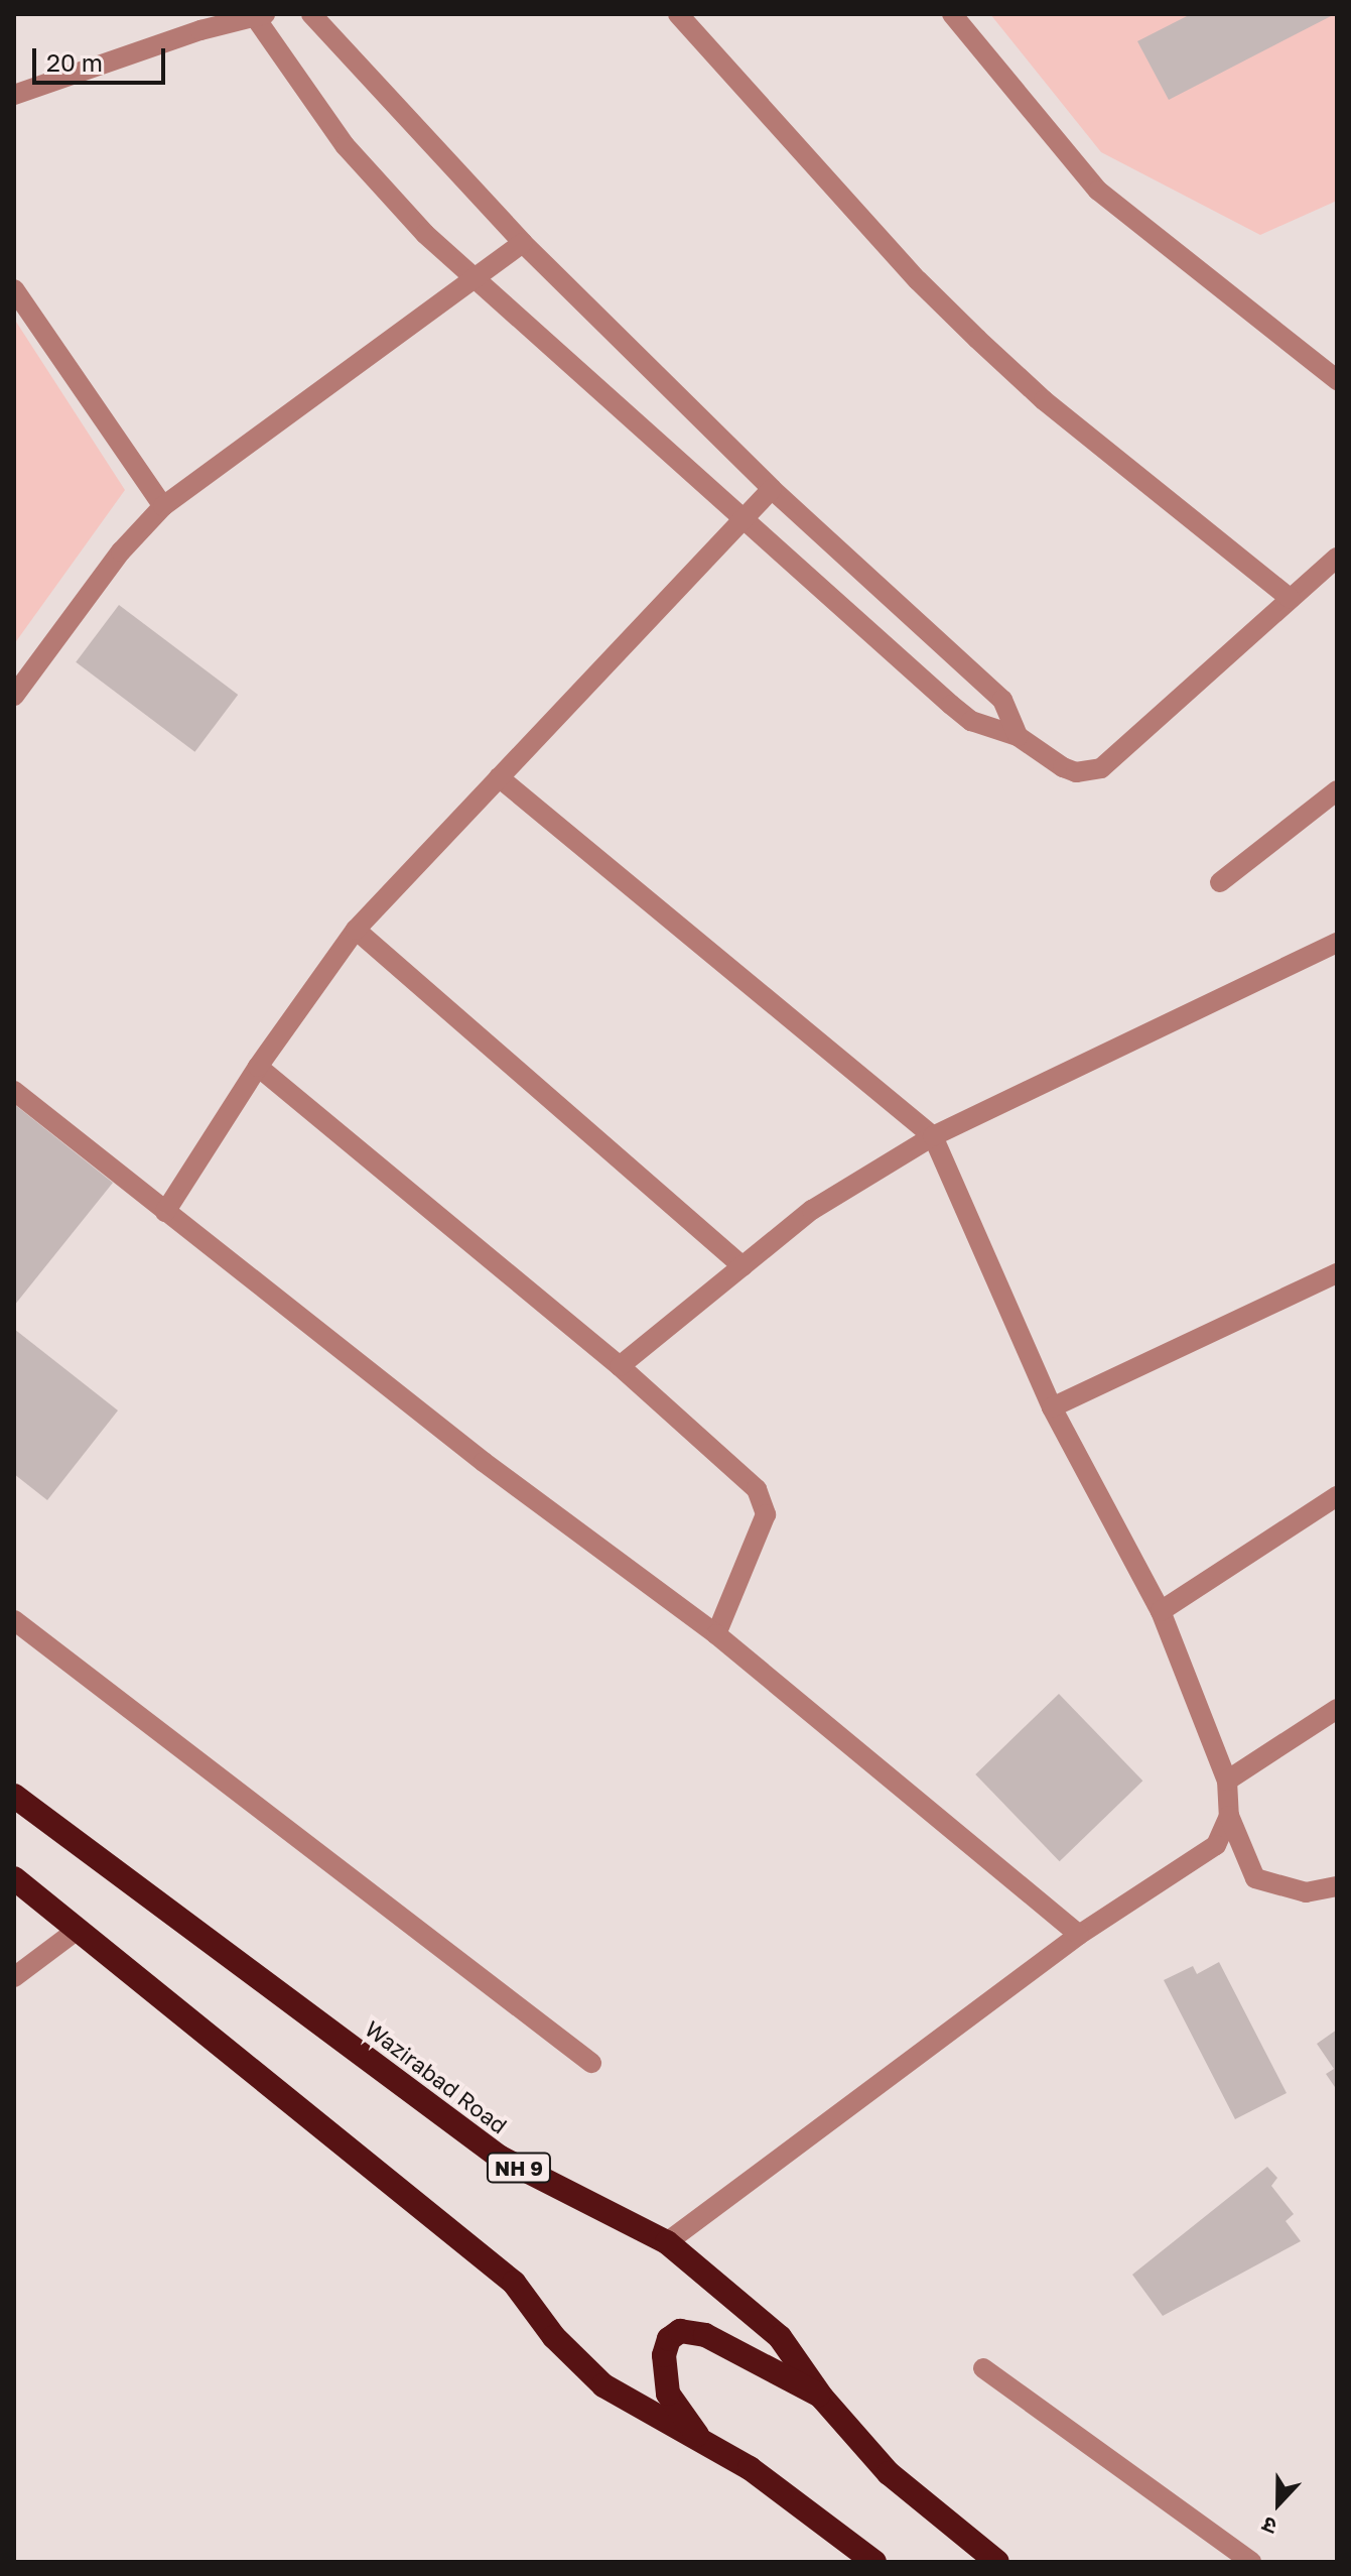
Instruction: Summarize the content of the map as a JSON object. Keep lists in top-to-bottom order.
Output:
{
  "streets": {
    "highway": ["Wazirabad Road", "NH 9"]
  },
  "scale_bar": "20 m",
  "north": "bottom"
}
